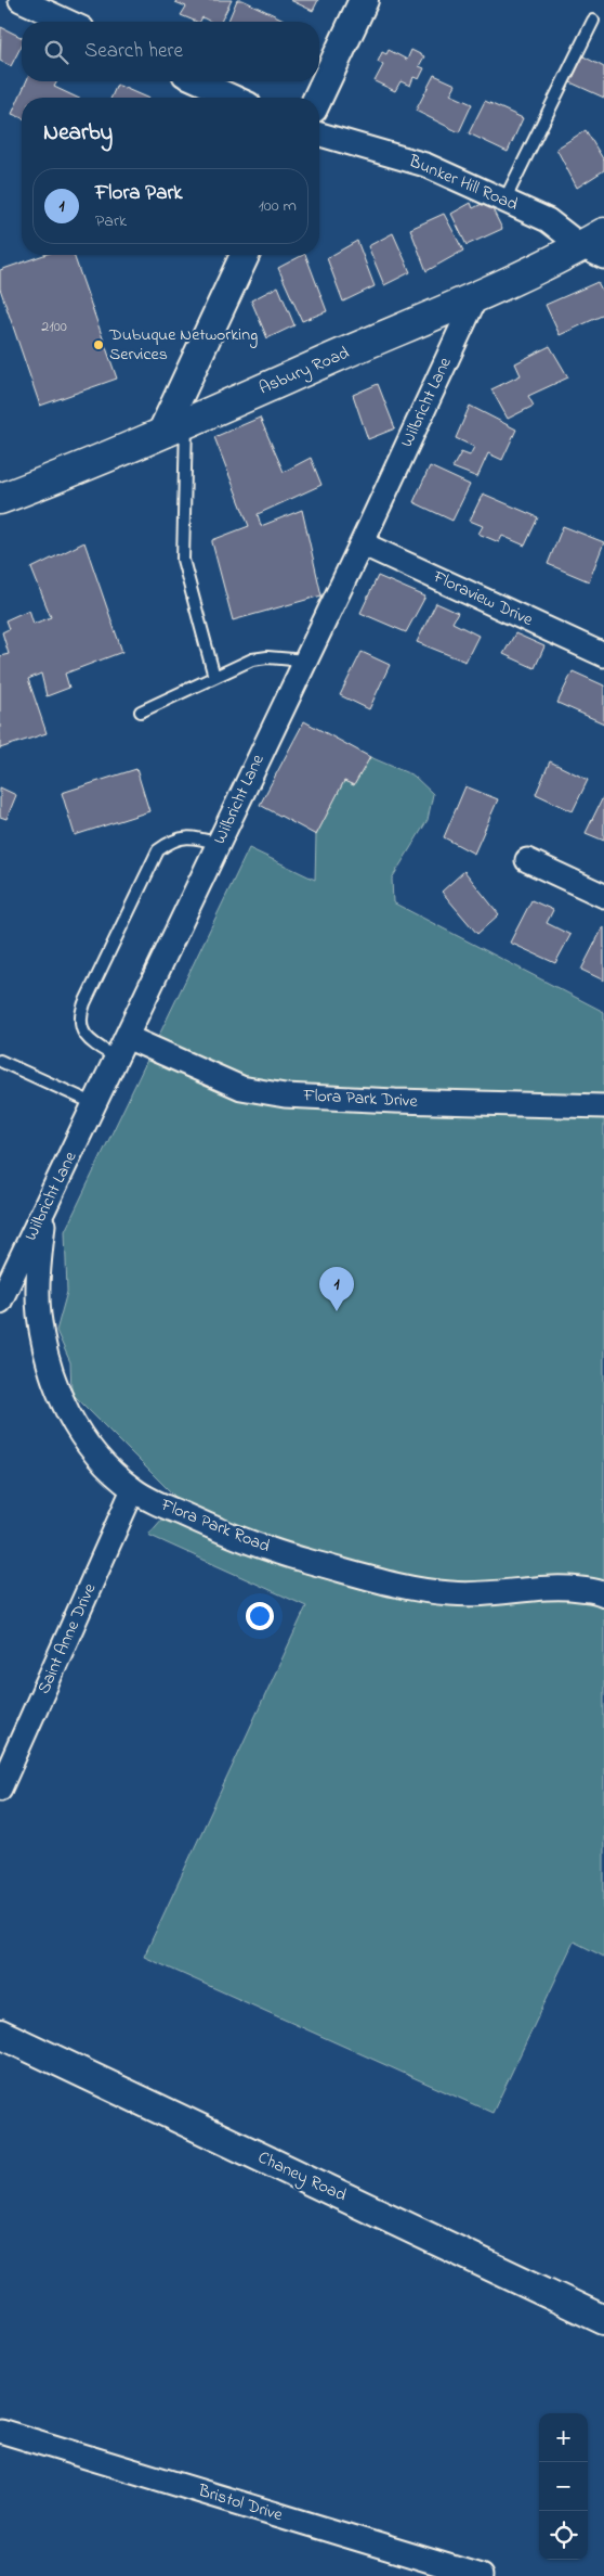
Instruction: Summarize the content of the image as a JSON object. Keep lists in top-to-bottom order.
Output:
{
  "streets": {
    "main road": ["Asbury Road"],
    "street": [
      "Bunker Hill Road",
      "Wilbricht Lane",
      "Floraview Drive",
      "Flora Park Drive",
      "Flora Park Road",
      "Saint Anne Drive",
      "Chaney Road",
      "Bristol Drive"
    ]
  },
  "crossings": [
    ["Bunker Hill Road", "Asbury Road"],
    ["Asbury Road", "Wilbricht Lane"],
    ["Wilbricht Lane", "Floraview Drive"],
    ["Wilbricht Lane", "Flora Park Drive"],
    ["Wilbricht Lane", "Flora Park Road"],
    ["Flora Park Road", "Saint Anne Drive"]
  ],
  "places": ["Dubuque Networking Services"],
  "house_numbers": ["2100"],
  "page": {
    "search": "Search here",
    "heading": "Nearby",
    "list": [
      {
        "mark": "1",
        "name": "Flora Park",
        "note": "Park",
        "value": "100 m"
      }
    ],
    "pins": "1",
    "map_buttons": ["+", "−"]
  }
}
